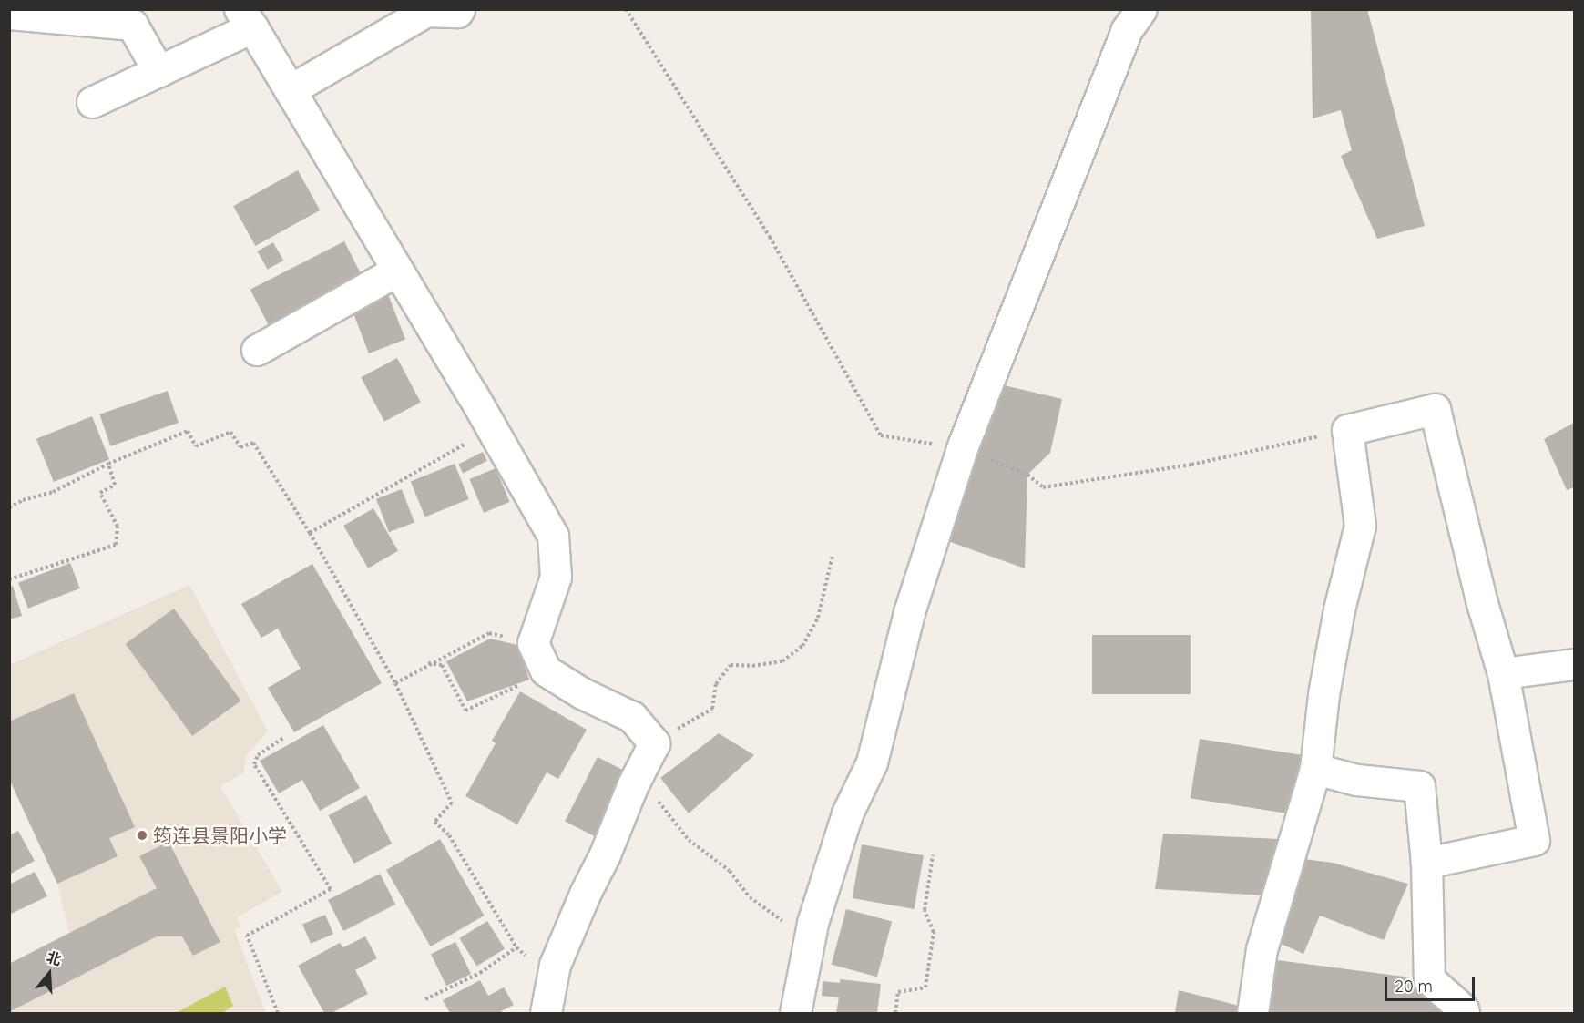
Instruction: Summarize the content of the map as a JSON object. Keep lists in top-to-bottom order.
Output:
{
  "places": ["筠连县景阳小学"],
  "scale_bar": "20 m",
  "north": "top"
}
